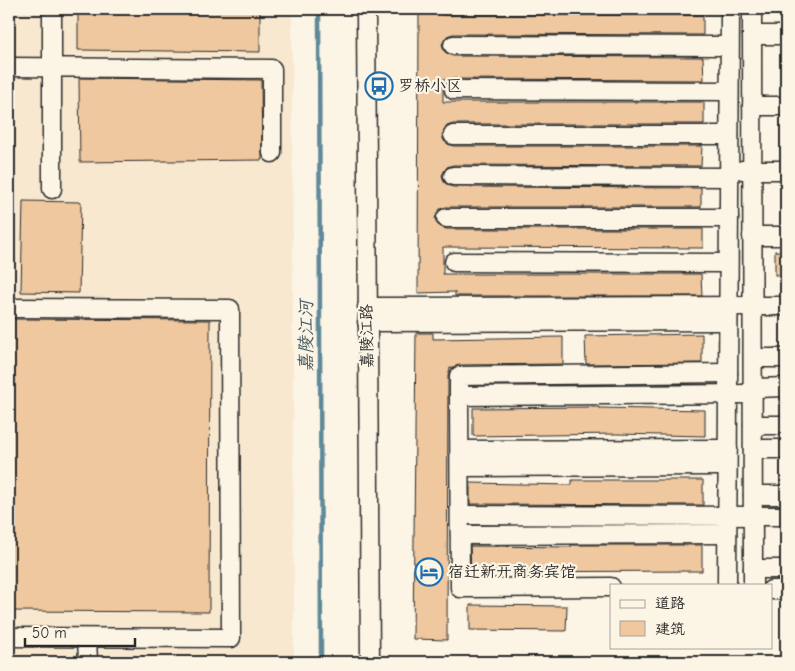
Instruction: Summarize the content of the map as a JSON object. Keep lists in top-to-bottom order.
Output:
{
  "streets": {
    "street": ["嘉陵江路"]
  },
  "water": ["嘉陵江河"],
  "places": {
    "bus stop": ["罗桥小区"],
    "hotel": ["宿迁新开商务宾馆"]
  },
  "legend": ["道路", "建筑"],
  "scale_bar": "50 m"
}
